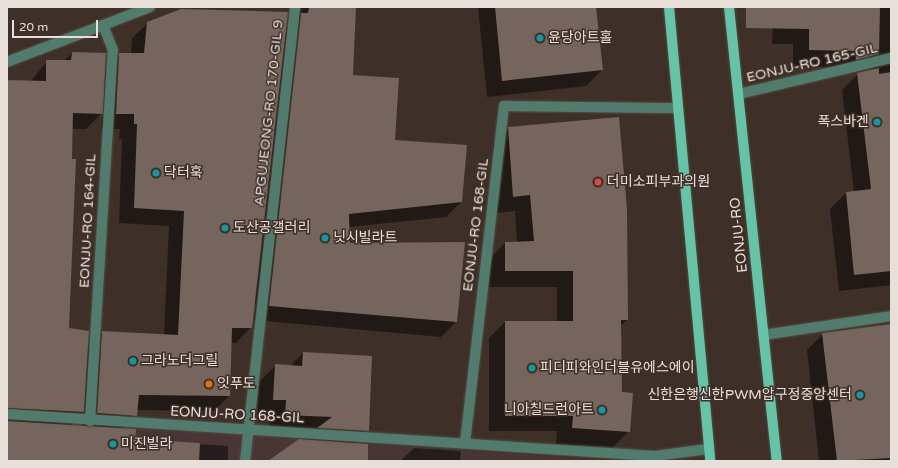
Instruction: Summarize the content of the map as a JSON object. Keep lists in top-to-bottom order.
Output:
{
  "streets": {
    "main road": ["EONJU-RO"],
    "street": [
      "EONJU-RO 165-GIL",
      "APGUJEONG-RO 170-GIL 9",
      "EONJU-RO 164-GIL",
      "EONJU-RO 168-GIL"
    ]
  },
  "crossings": [
    ["EONJU-RO 165-GIL", "EONJU-RO"],
    ["APGUJEONG-RO 170-GIL 9", "EONJU-RO 168-GIL"],
    ["EONJU-RO 164-GIL", "EONJU-RO 168-GIL"]
  ],
  "places": [
    "윤당아트홀",
    "폭스바겐",
    "닥터훅",
    "더미소피부과의원",
    "도산공갤러리",
    "닛시빌라트",
    "그라노더그릴",
    "피디피와인더블유에스에이",
    "잇푸도",
    "신한은행신한PWM압구정중앙센터",
    "니아칠드런아트",
    "미진빌라"
  ],
  "scale_bar": "20 m"
}
